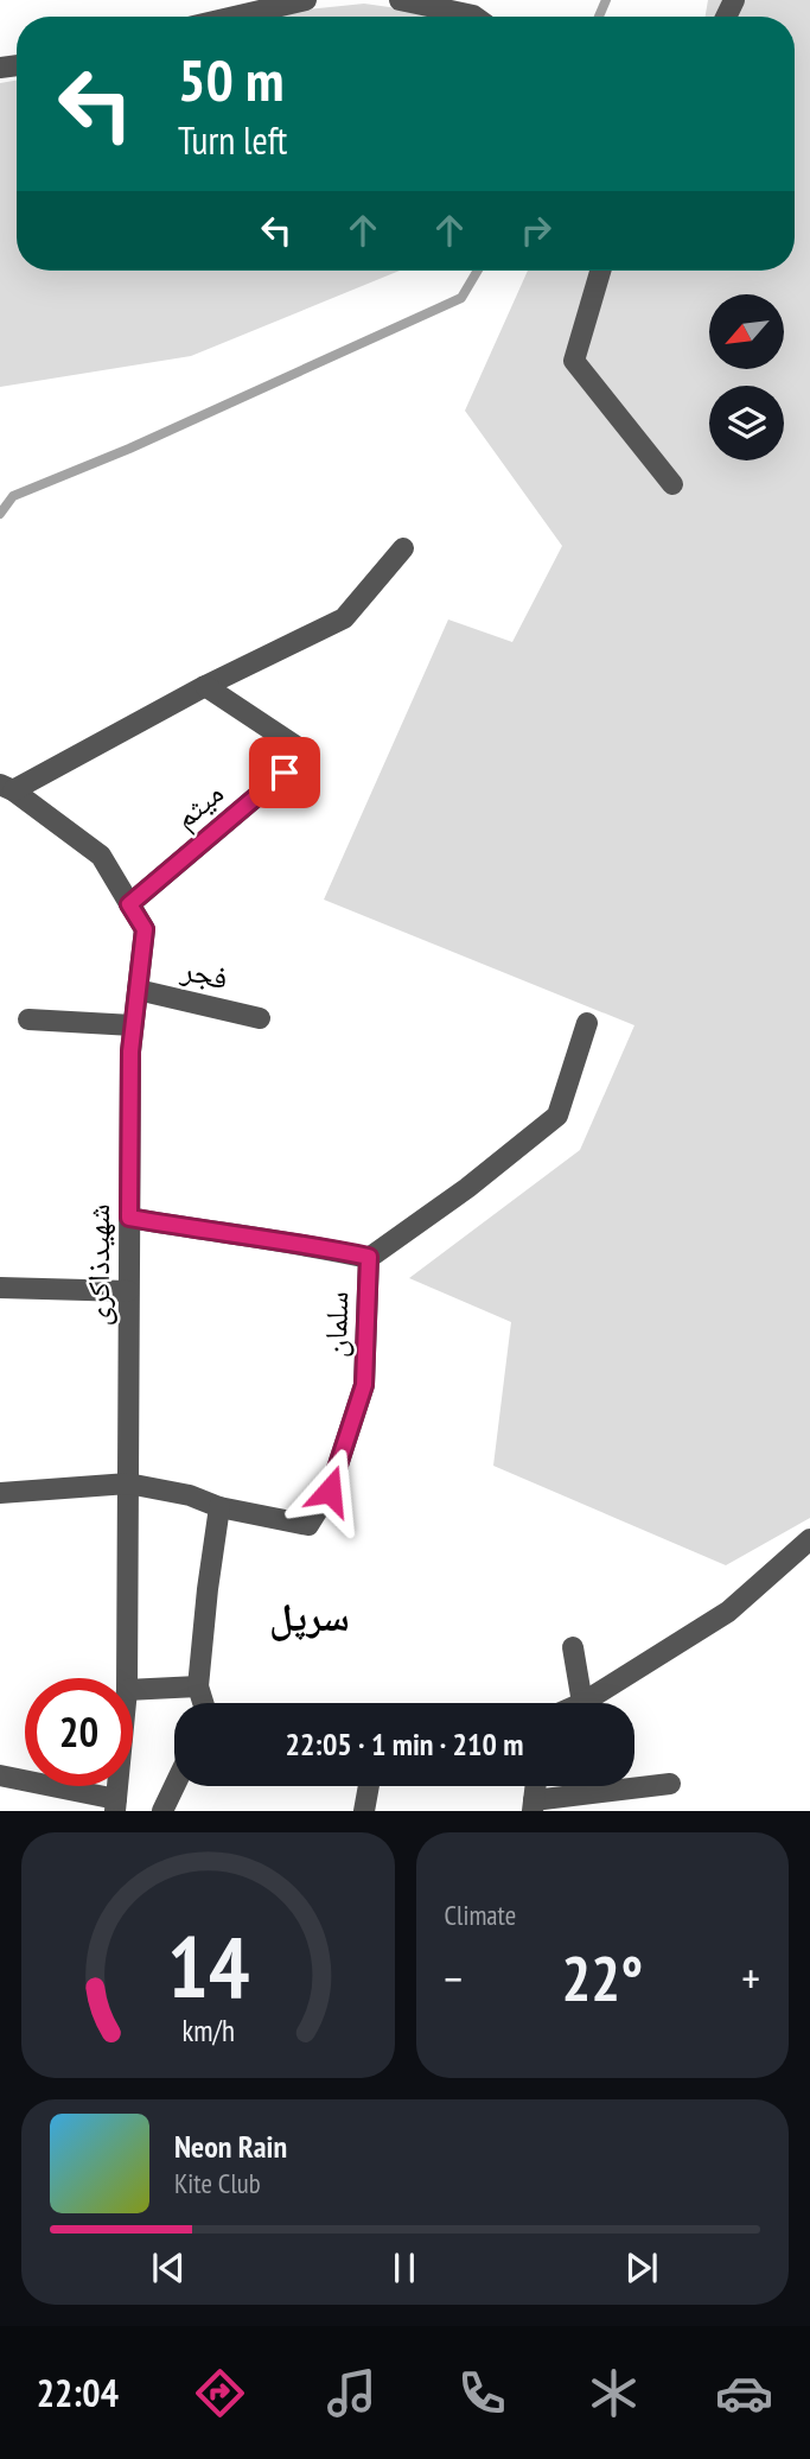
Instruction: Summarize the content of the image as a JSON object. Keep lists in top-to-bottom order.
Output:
{
  "streets": {
    "street": [
      "میثم",
      "فجر",
      "شهیدذاکری",
      "سلمان"
    ]
  },
  "crossings": [
    ["میثم", "شهیدذاکری"],
    ["فجر", "شهیدذاکری"],
    ["شهیدذاکری", "سلمان"]
  ],
  "districts": ["سرپل"],
  "north": "bottom left",
  "page": {
    "turn": ["50 m", "Turn left"],
    "limit": "20",
    "trip": "22:05 · 1 min · 210 m",
    "tile": "Climate",
    "heat": ["−", "22°", "+"],
    "song": ["Neon Rain", "Kite Club"],
    "tabs": "22:04",
    "gauge": ["14", "km/h"]
  }
}
